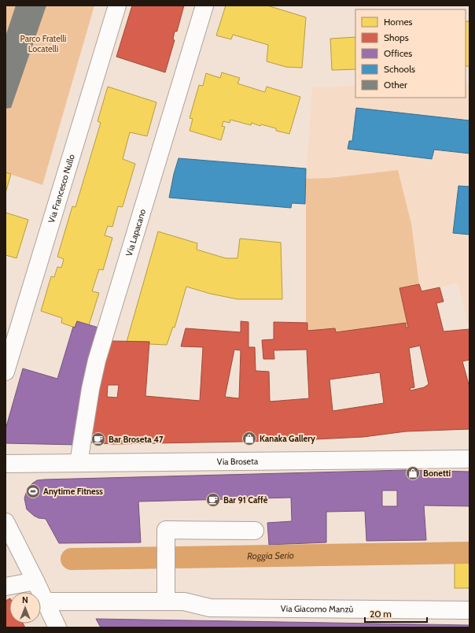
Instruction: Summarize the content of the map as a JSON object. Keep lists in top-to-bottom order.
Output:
{
  "streets": {
    "street": [
      "Via Francesco Nullo",
      "Via Lapacano",
      "Via Broseta",
      "Via Giacomo Manzù"
    ]
  },
  "crossings": [
    ["Via Lapacano", "Via Broseta"]
  ],
  "water": ["Roggia Serio"],
  "parks": ["Parco Fratelli Locatelli"],
  "places": {
    "shop": ["Kanaka Gallery", "Bonetti"],
    "cafe": ["Bar Broseta 47", "Bar 91 Caffè"],
    "sports": ["Anytime Fitness"]
  },
  "legend": [
    "Homes",
    "Shops",
    "Offices",
    "Schools",
    "Other"
  ],
  "scale_bar": "20 m",
  "north": "top"
}
